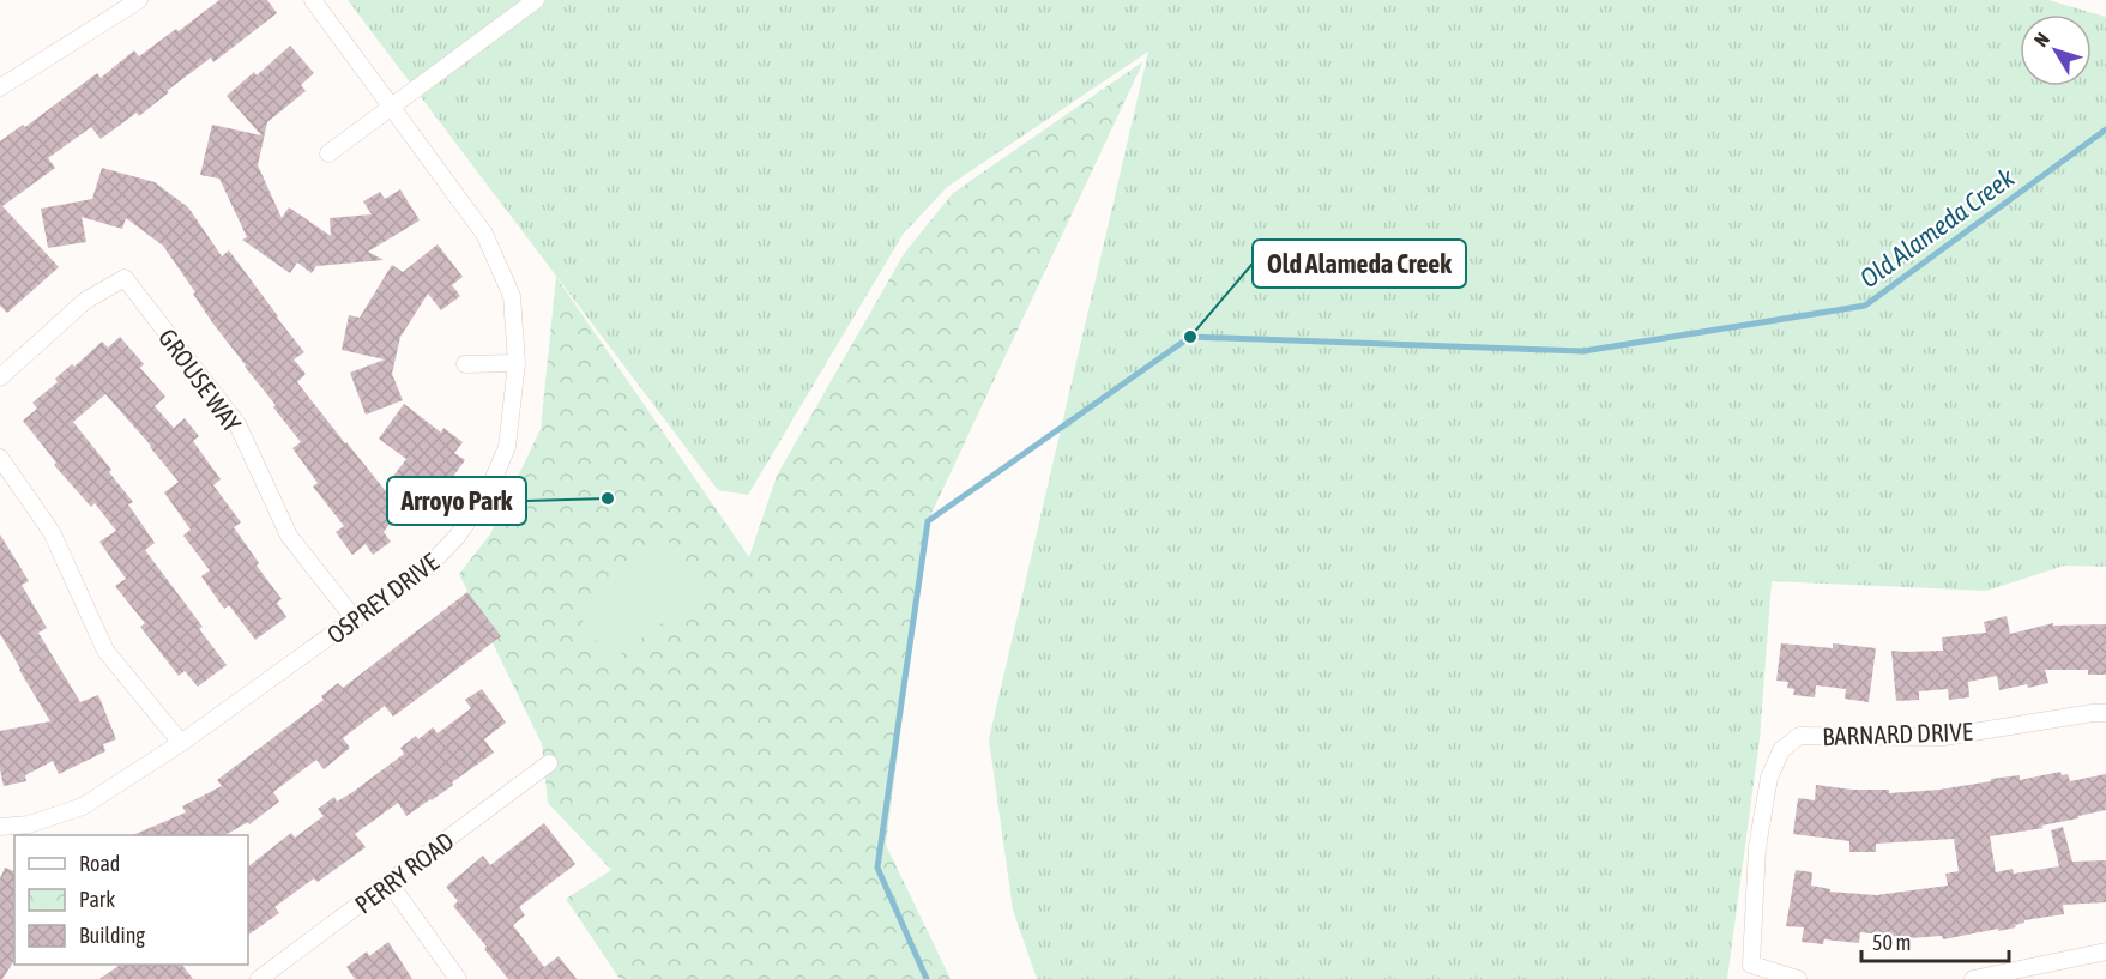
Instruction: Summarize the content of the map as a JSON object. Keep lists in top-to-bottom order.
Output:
{
  "streets": {
    "street": [
      "GROUSE WAY",
      "OSPREY DRIVE",
      "BARNARD DRIVE",
      "PERRY ROAD"
    ]
  },
  "crossings": [
    ["GROUSE WAY", "OSPREY DRIVE"]
  ],
  "water": ["Old Alameda Creek"],
  "places": ["Old Alameda Creek", "Arroyo Park"],
  "legend": ["Road", "Park", "Building"],
  "scale_bar": "50 m",
  "north": "top left"
}
